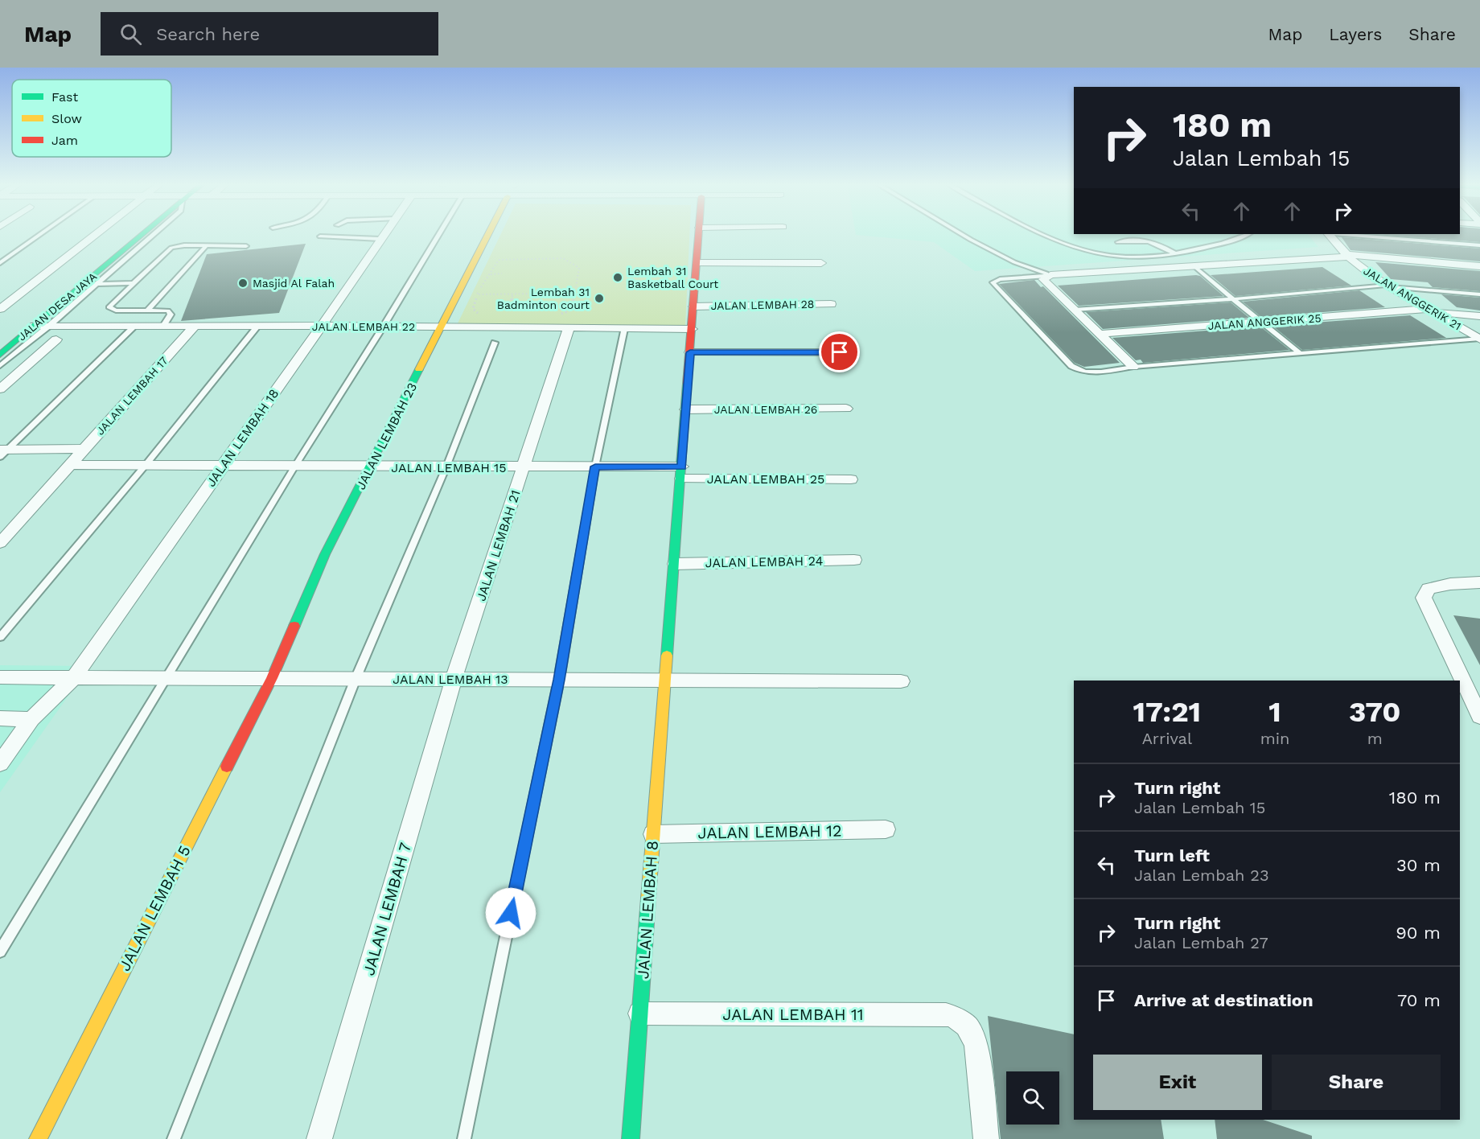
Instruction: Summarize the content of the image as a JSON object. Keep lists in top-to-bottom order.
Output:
{
  "streets": {
    "street": [
      "JALAN ANGGERIK 21",
      "JALAN LEMBAH 28",
      "JALAN DESA JAYA",
      "JALAN ANGGERIK 25",
      "JALAN LEMBAH 22",
      "JALAN LEMBAH 17",
      "JALAN LEMBAH 26",
      "JALAN LEMBAH 23",
      "JALAN LEMBAH 18",
      "JALAN LEMBAH 15",
      "JALAN LEMBAH 25",
      "JALAN LEMBAH 21",
      "JALAN LEMBAH 24",
      "JALAN LEMBAH 13",
      "JALAN LEMBAH 12",
      "JALAN LEMBAH 5",
      "JALAN LEMBAH 7",
      "JALAN LEMBAH 8",
      "JALAN LEMBAH 11"
    ]
  },
  "crossings": [
    ["JALAN ANGGERIK 21", "JALAN ANGGERIK 25"],
    ["JALAN DESA JAYA", "JALAN LEMBAH 22"],
    ["JALAN LEMBAH 22", "JALAN LEMBAH 17"],
    ["JALAN LEMBAH 22", "JALAN LEMBAH 23"],
    ["JALAN LEMBAH 22", "JALAN LEMBAH 18"],
    ["JALAN LEMBAH 22", "JALAN LEMBAH 21"],
    ["JALAN LEMBAH 17", "JALAN LEMBAH 15"],
    ["JALAN LEMBAH 23", "JALAN LEMBAH 15"],
    ["JALAN LEMBAH 23", "JALAN LEMBAH 13"],
    ["JALAN LEMBAH 23", "JALAN LEMBAH 5"],
    ["JALAN LEMBAH 18", "JALAN LEMBAH 15"],
    ["JALAN LEMBAH 18", "JALAN LEMBAH 13"],
    ["JALAN LEMBAH 15", "JALAN LEMBAH 25"],
    ["JALAN LEMBAH 15", "JALAN LEMBAH 21"],
    ["JALAN LEMBAH 21", "JALAN LEMBAH 13"],
    ["JALAN LEMBAH 21", "JALAN LEMBAH 7"],
    ["JALAN LEMBAH 13", "JALAN LEMBAH 5"],
    ["JALAN LEMBAH 13", "JALAN LEMBAH 7"],
    ["JALAN LEMBAH 13", "JALAN LEMBAH 8"],
    ["JALAN LEMBAH 12", "JALAN LEMBAH 8"],
    ["JALAN LEMBAH 8", "JALAN LEMBAH 11"]
  ],
  "places": ["Lembah 31 Basketball Court", "Masjid Al Falah", "Lembah 31 Badminton court"],
  "legend": ["Fast", "Slow", "Jam"],
  "page": {
    "header": "Map",
    "search": "Search here",
    "nav": ["Map", "Layers", "Share"],
    "turn": ["180 m", "Jalan Lembah 15"],
    "eta": [
      "17:21",
      "Arrival",
      "1",
      "min",
      "370",
      "m"
    ],
    "list": [
      {
        "name": "Turn right",
        "note": "Jalan Lembah 15",
        "value": "180 m"
      },
      {
        "name": "Turn left",
        "note": "Jalan Lembah 23",
        "value": "30 m"
      },
      {
        "name": "Turn right",
        "note": "Jalan Lembah 27",
        "value": "90 m"
      },
      {
        "name": "Arrive at destination",
        "value": "70 m"
      }
    ],
    "buttons": ["Exit", "Share"]
  }
}
